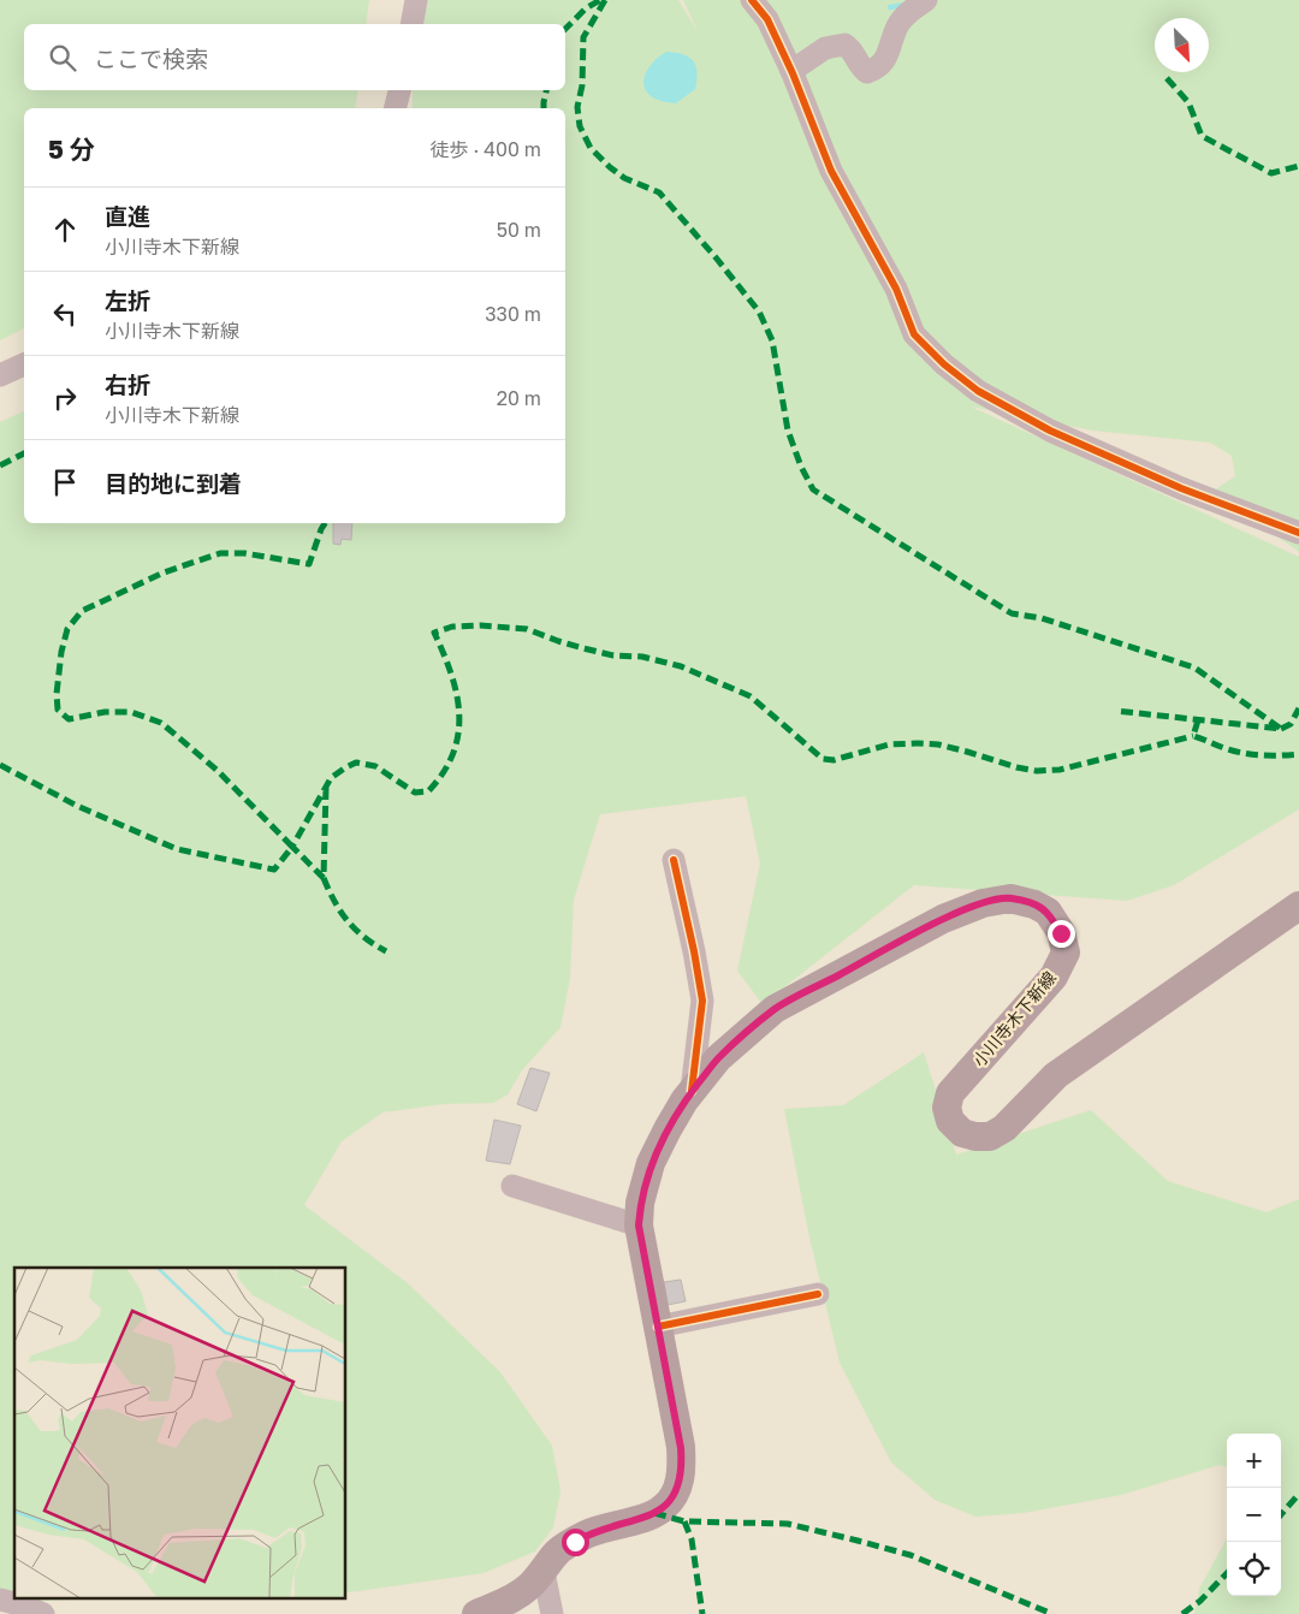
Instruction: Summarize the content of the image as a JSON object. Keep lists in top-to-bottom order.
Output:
{
  "streets": {
    "main road": ["小川寺木下新線"]
  },
  "north": "bottom right",
  "page": {
    "search": "ここで検索",
    "heading": ["5 分", "徒歩 · 400 m"],
    "list": [
      ["直進", "小川寺木下新線", "50 m"],
      ["左折", "小川寺木下新線", "330 m"],
      ["右折", "小川寺木下新線", "20 m"],
      "目的地に到着"
    ],
    "map_buttons": ["+", "−"]
  }
}
